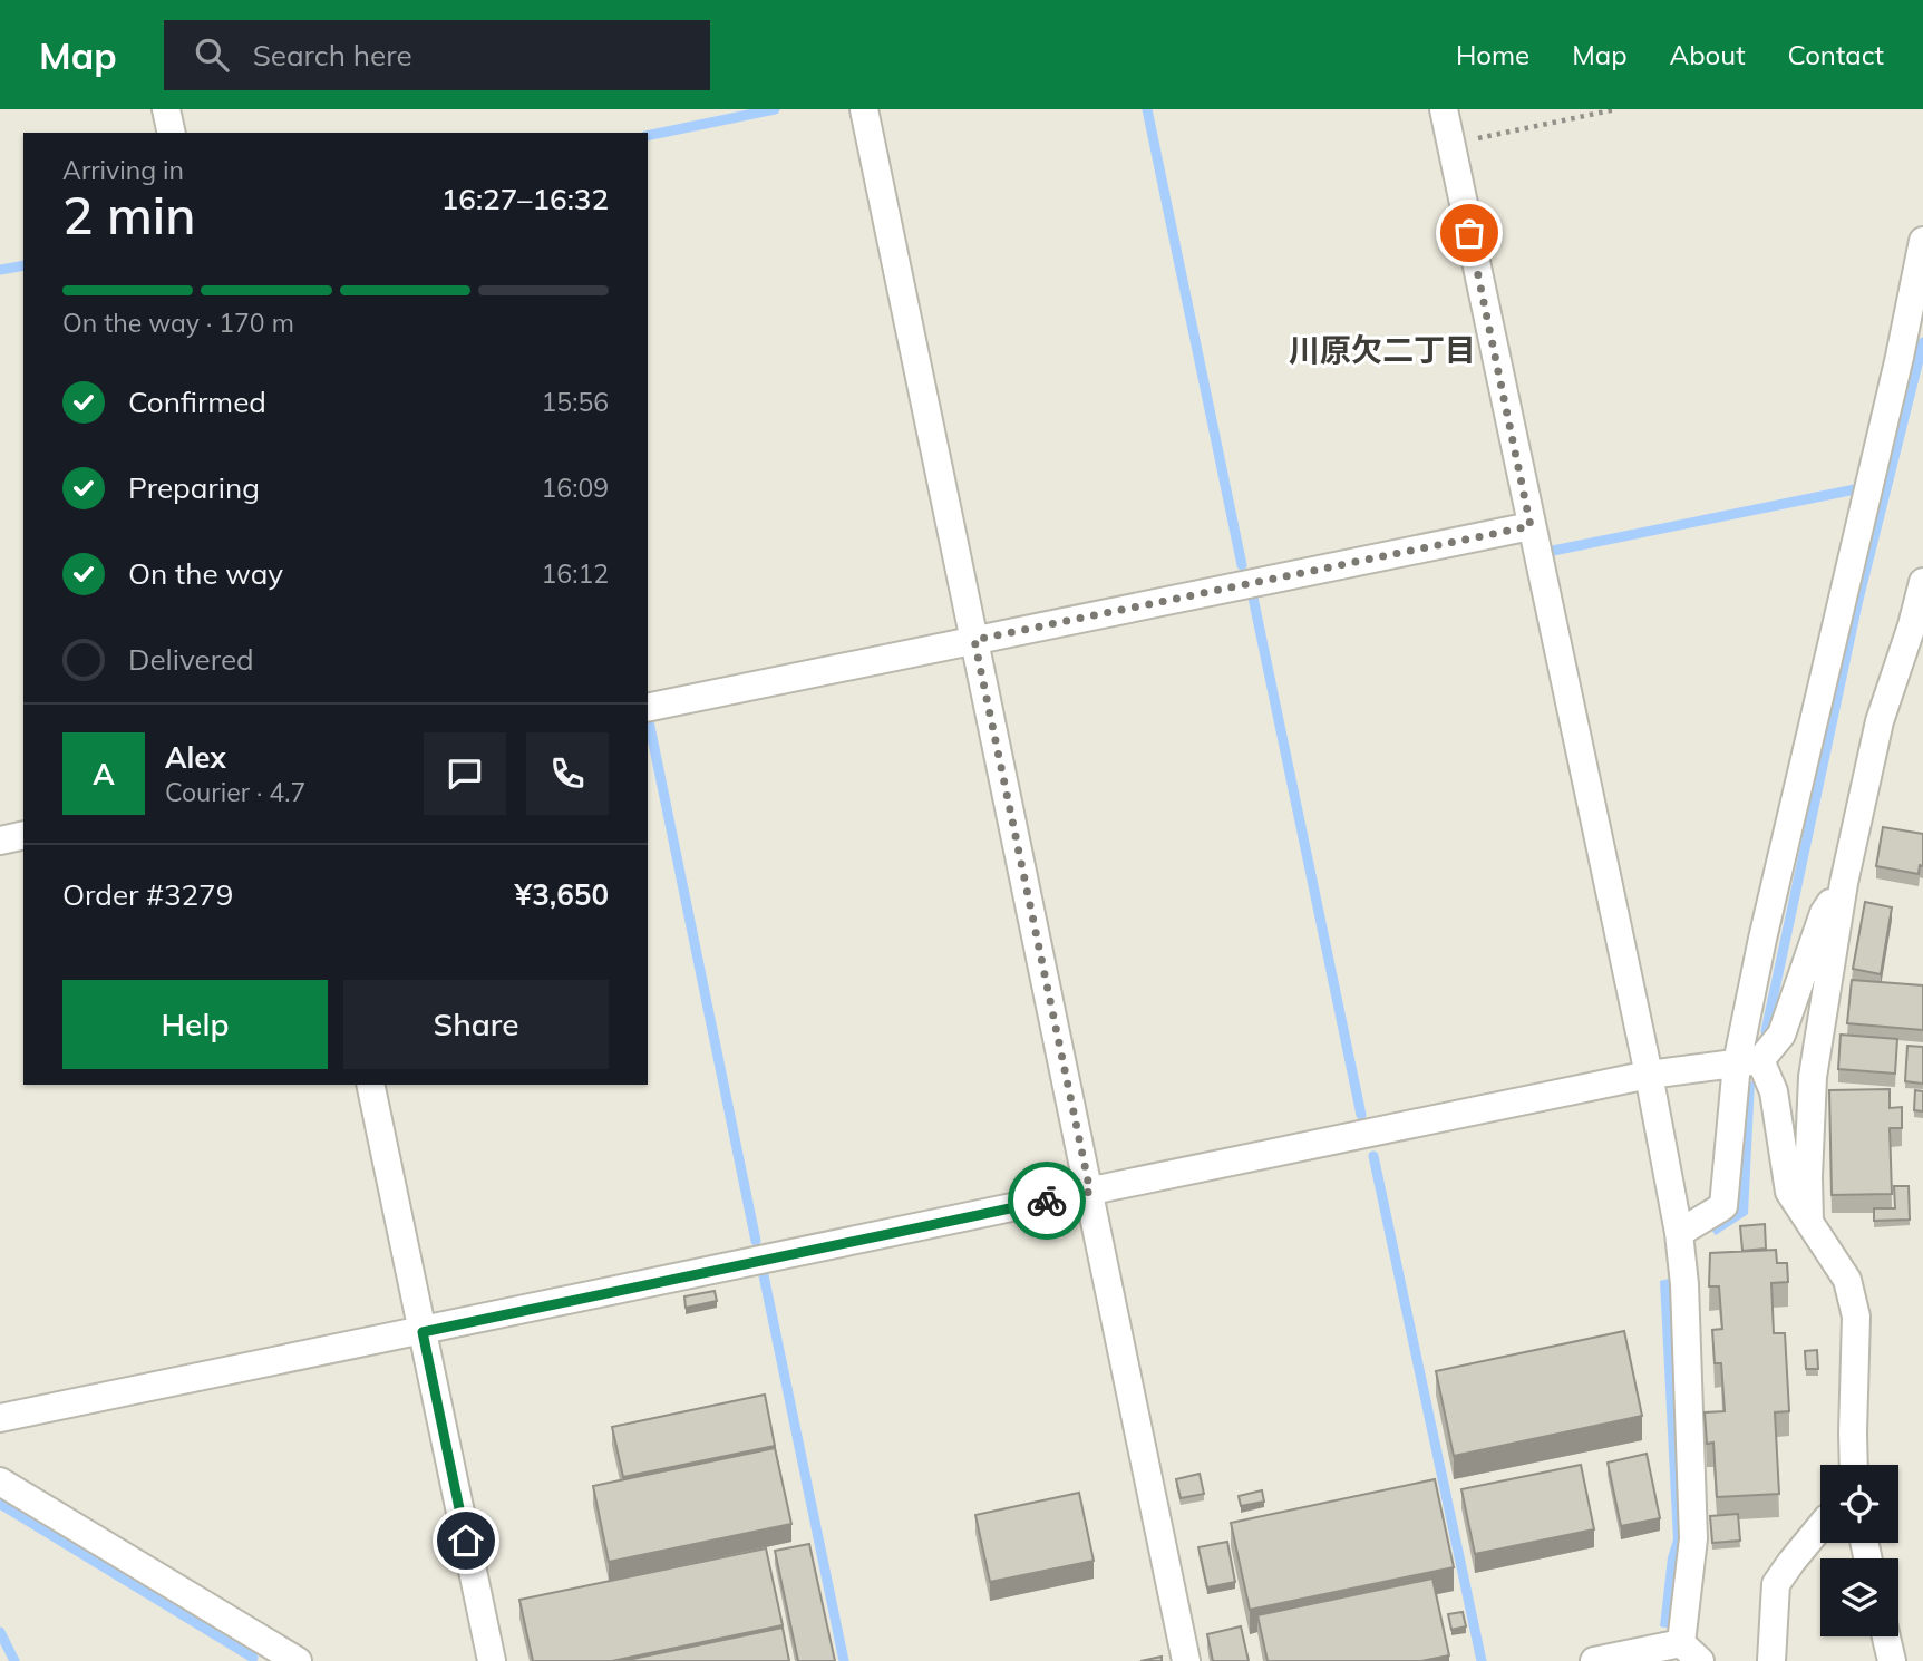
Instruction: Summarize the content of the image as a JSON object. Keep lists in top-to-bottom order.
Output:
{
  "districts": ["川原欠二丁目"],
  "page": {
    "header": "Map",
    "search": "Search here",
    "nav": [
      "Home",
      "Map",
      "About",
      "Contact"
    ],
    "heading": ["2 min", "Arriving in", "16:27–16:32"],
    "panel": [
      "Alex",
      "Courier · 4.7",
      "Order #3279",
      "¥3,650"
    ],
    "bar": "On the way · 170 m",
    "list": [
      ["Confirmed", "15:56"],
      ["Preparing", "16:09"],
      ["On the way", "16:12"],
      "Delivered"
    ],
    "round": "A",
    "buttons": ["Help", "Share"]
  }
}
